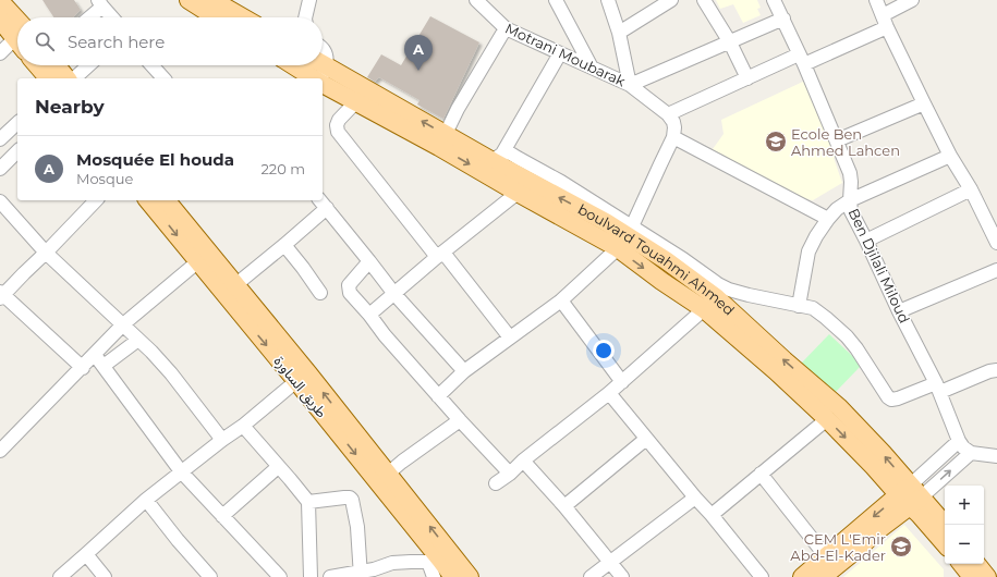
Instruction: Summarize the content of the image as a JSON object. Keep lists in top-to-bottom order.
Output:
{
  "streets": {
    "main road": ["boulvard Touahmi Ahmed", "طريق الساورة"],
    "street": ["Motrani Moubarak", "Ben Djilali Miloud"]
  },
  "crossings": [
    ["Motrani Moubarak", "Ben Djilali Miloud"]
  ],
  "places": {
    "school or university": ["Ecole Ben Ahmed Lahcen", "CEM L'Emir Abd-El-Kader"]
  },
  "page": {
    "search": "Search here",
    "pins": "A",
    "heading": "Nearby",
    "list": [
      {
        "mark": "A",
        "name": "Mosquée El houda",
        "note": "Mosque",
        "value": "220 m"
      }
    ],
    "map_buttons": ["+", "−"]
  }
}
